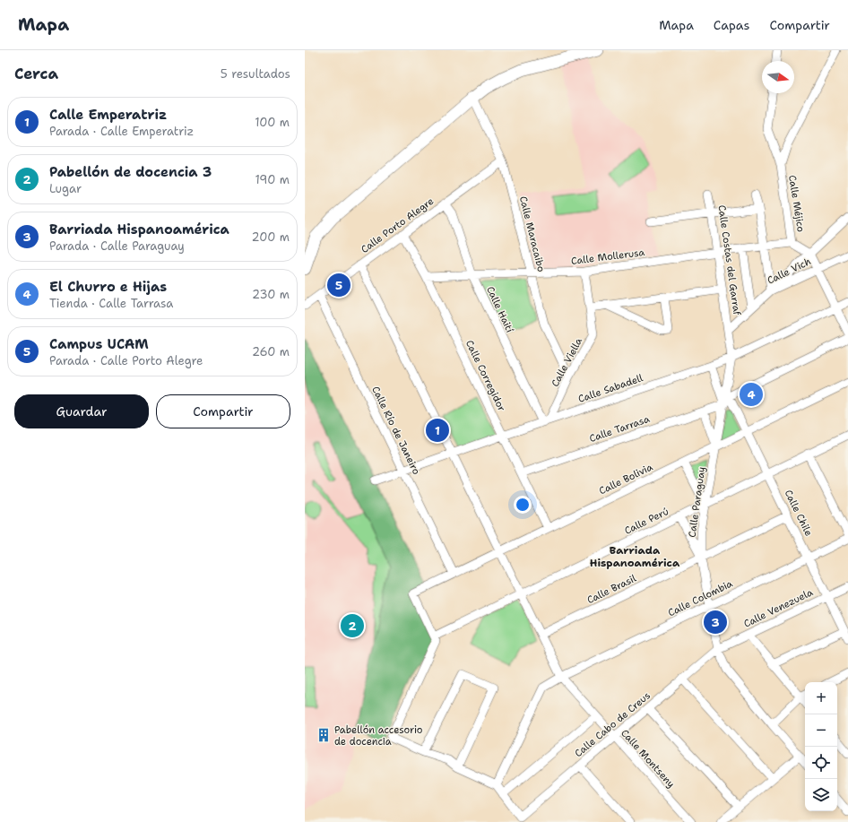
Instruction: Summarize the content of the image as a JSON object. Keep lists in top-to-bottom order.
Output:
{
  "streets": {
    "street": [
      "Calle Méjico",
      "Calle Porto Alegre",
      "Calle Maracaibo",
      "Calle Mollerusa",
      "Calle Costas del Garraf",
      "Calle Vich",
      "Calle Haití",
      "Calle Viella",
      "Calle Corregidor",
      "Calle Sabadell",
      "Calle Tarrasa",
      "Calle Río de Janeiro",
      "Calle Bolivia",
      "Calle Paraguay",
      "Calle Chile",
      "Calle Perú",
      "Calle Brasil",
      "Calle Colombia",
      "Calle Venezuela",
      "Calle Cabo de Creus",
      "Calle Montseny"
    ]
  },
  "crossings": [
    ["Calle Méjico", "Calle Mollerusa"],
    ["Calle Porto Alegre", "Calle Maracaibo"],
    ["Calle Porto Alegre", "Calle Haití"],
    ["Calle Porto Alegre", "Calle Corregidor"],
    ["Calle Porto Alegre", "Calle Río de Janeiro"],
    ["Calle Porto Alegre", "Calle Montseny"],
    ["Calle Maracaibo", "Calle Mollerusa"],
    ["Calle Maracaibo", "Calle Viella"],
    ["Calle Mollerusa", "Calle Costas del Garraf"],
    ["Calle Mollerusa", "Calle Haití"],
    ["Calle Mollerusa", "Calle Viella"],
    ["Calle Mollerusa", "Calle Corregidor"],
    ["Calle Costas del Garraf", "Calle Vich"],
    ["Calle Costas del Garraf", "Calle Paraguay"],
    ["Calle Vich", "Calle Paraguay"],
    ["Calle Haití", "Calle Viella"],
    ["Calle Haití", "Calle Sabadell"],
    ["Calle Viella", "Calle Sabadell"],
    ["Calle Corregidor", "Calle Sabadell"],
    ["Calle Corregidor", "Calle Tarrasa"],
    ["Calle Corregidor", "Calle Bolivia"],
    ["Calle Sabadell", "Calle Río de Janeiro"],
    ["Calle Sabadell", "Calle Paraguay"],
    ["Calle Sabadell", "Calle Montseny"],
    ["Calle Tarrasa", "Calle Paraguay"],
    ["Calle Tarrasa", "Calle Chile"],
    ["Calle Río de Janeiro", "Calle Bolivia"],
    ["Calle Bolivia", "Calle Paraguay"],
    ["Calle Bolivia", "Calle Chile"],
    ["Calle Bolivia", "Calle Perú"],
    ["Calle Bolivia", "Calle Montseny"],
    ["Calle Paraguay", "Calle Chile"],
    ["Calle Paraguay", "Calle Perú"],
    ["Calle Paraguay", "Calle Brasil"],
    ["Calle Paraguay", "Calle Colombia"],
    ["Calle Paraguay", "Calle Venezuela"],
    ["Calle Paraguay", "Calle Cabo de Creus"],
    ["Calle Chile", "Calle Perú"],
    ["Calle Chile", "Calle Brasil"],
    ["Calle Chile", "Calle Colombia"],
    ["Calle Chile", "Calle Venezuela"],
    ["Calle Perú", "Calle Montseny"],
    ["Calle Brasil", "Calle Montseny"],
    ["Calle Colombia", "Calle Montseny"],
    ["Calle Venezuela", "Calle Cabo de Creus"],
    ["Calle Cabo de Creus", "Calle Montseny"]
  ],
  "districts": ["Barriada Hispanoamérica"],
  "places": {
    "building": ["Pabellón accesorio de docencia"]
  },
  "north": "right",
  "page": {
    "header": "Mapa",
    "nav": ["Mapa", "Capas", "Compartir"],
    "heading": ["Cerca", "5 resultados"],
    "list": [
      {
        "mark": "1",
        "name": "Calle Emperatriz",
        "note": "Parada · Calle Emperatriz",
        "value": "100 m"
      },
      {
        "mark": "2",
        "name": "Pabellón de docencia 3",
        "note": "Lugar",
        "value": "190 m"
      },
      {
        "mark": "3",
        "name": "Barriada Hispanoamérica",
        "note": "Parada · Calle Paraguay",
        "value": "200 m"
      },
      {
        "mark": "4",
        "name": "El Churro e Hijas",
        "note": "Tienda · Calle Tarrasa",
        "value": "230 m"
      },
      {
        "mark": "5",
        "name": "Campus UCAM",
        "note": "Parada · Calle Porto Alegre",
        "value": "260 m"
      }
    ],
    "pins": [
      "5",
      "4",
      "1",
      "3",
      "2"
    ],
    "buttons": ["Guardar", "Compartir"],
    "map_buttons": ["+", "−"]
  }
}
